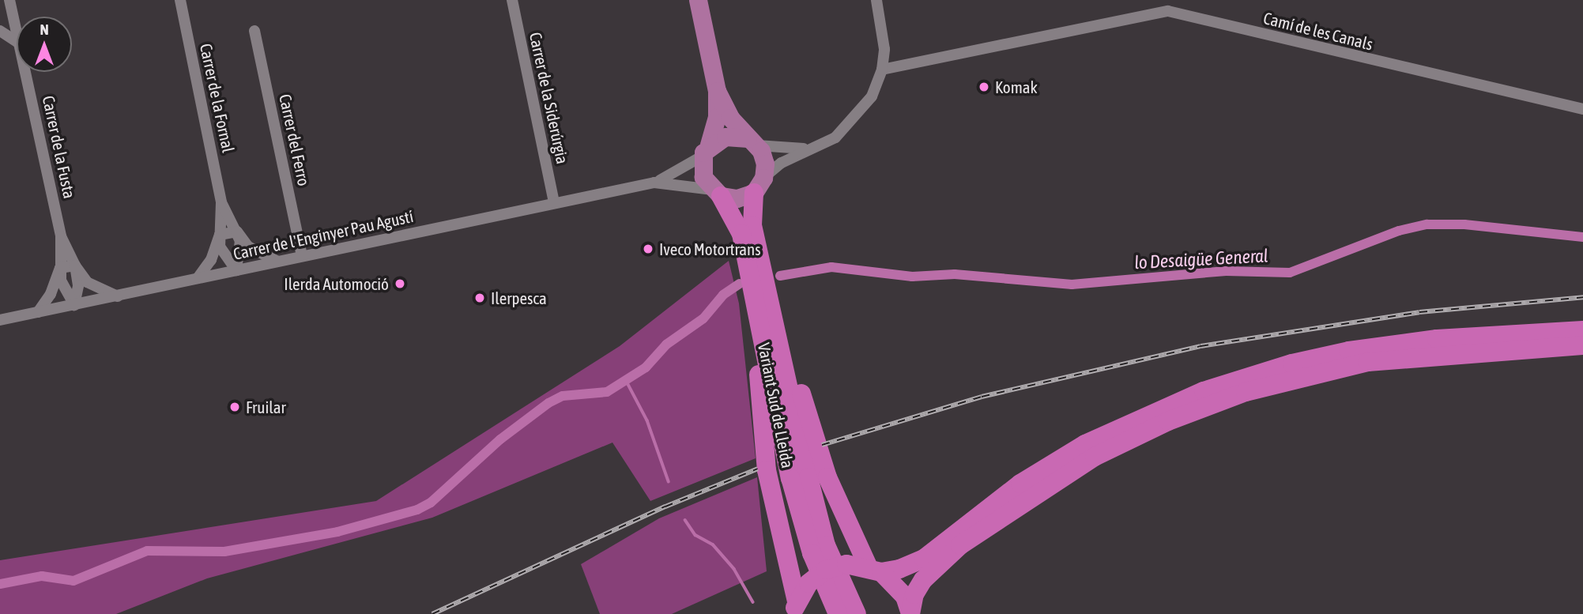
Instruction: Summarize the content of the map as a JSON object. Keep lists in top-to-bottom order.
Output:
{
  "streets": {
    "highway": ["Variant Sud de Lleida"],
    "street": [
      "Camí de les Canals",
      "Carrer de la Fornal",
      "Carrer de la Siderúrgia",
      "Carrer del Ferro",
      "Carrer de la Fusta",
      "Carrer de l'Enginyer Pau Agustí"
    ]
  },
  "crossings": [
    ["Carrer de la Fornal", "Carrer de l'Enginyer Pau Agustí"],
    ["Carrer de la Siderúrgia", "Carrer de l'Enginyer Pau Agustí"],
    ["Carrer del Ferro", "Carrer de l'Enginyer Pau Agustí"],
    ["Carrer de la Fusta", "Carrer de l'Enginyer Pau Agustí"],
    ["Carrer de l'Enginyer Pau Agustí", "Variant Sud de Lleida"]
  ],
  "water": ["lo Desaigüe General"],
  "places": [
    "Komak",
    "Iveco Motortrans",
    "Ilerda Automoció",
    "Ilerpesca",
    "Fruilar"
  ],
  "north": "top"
}
